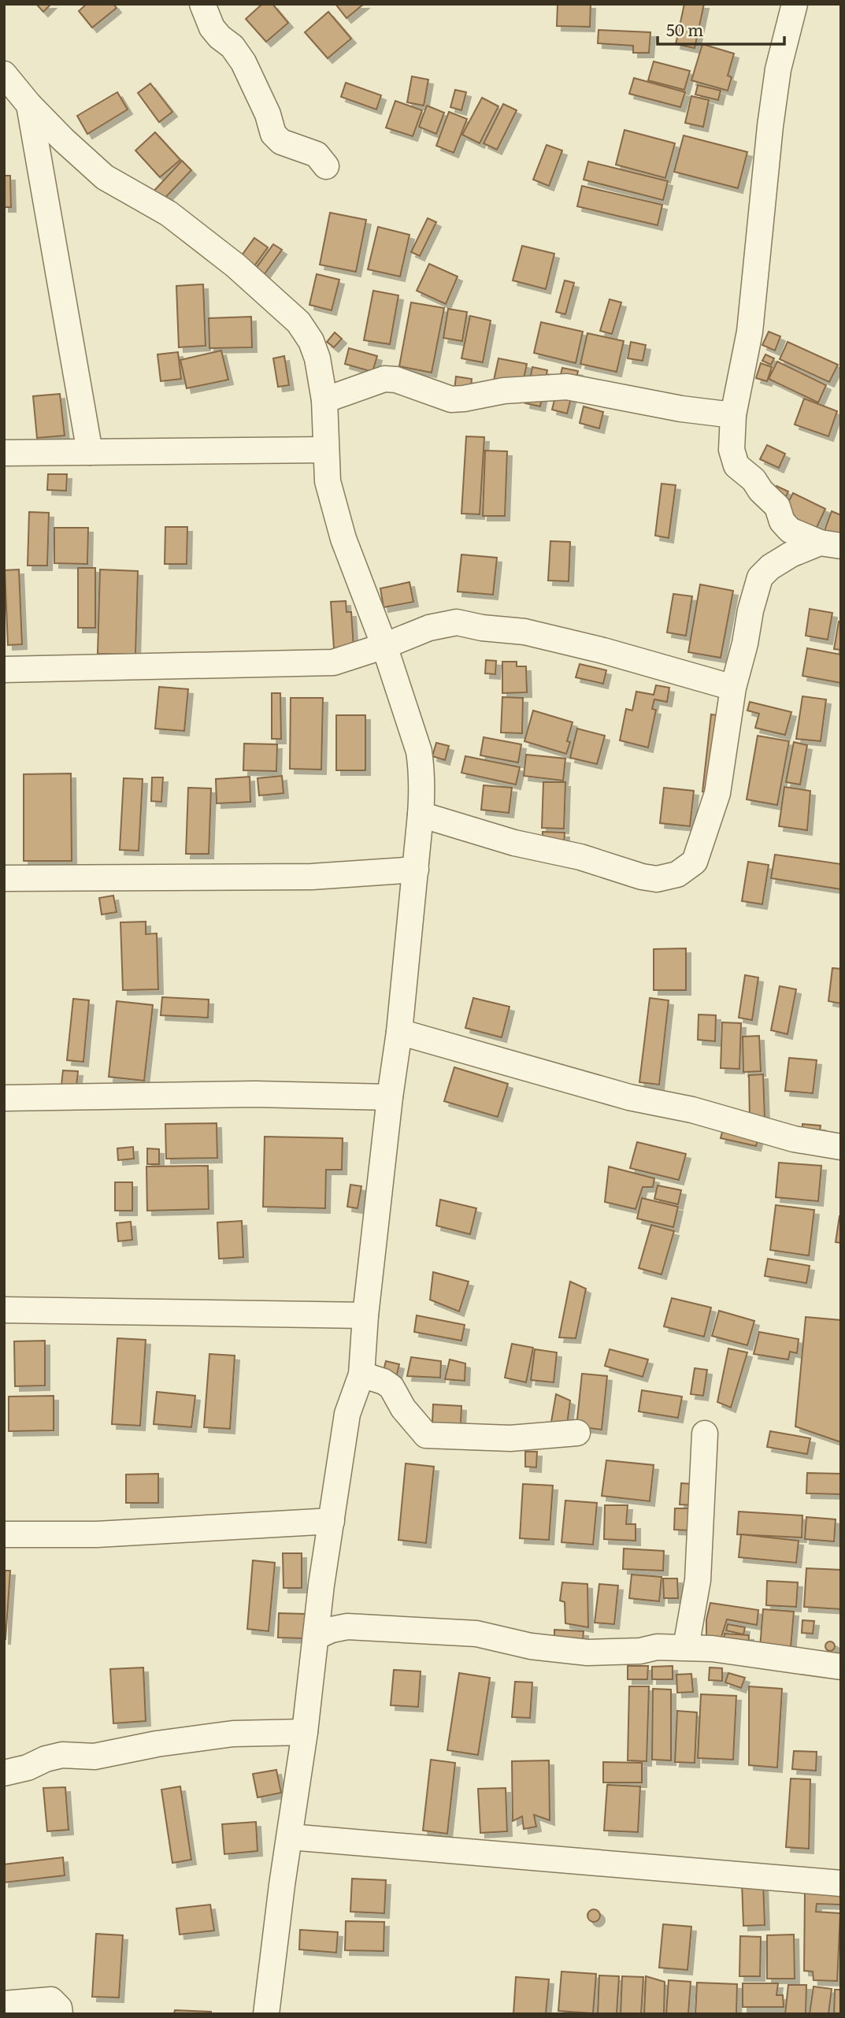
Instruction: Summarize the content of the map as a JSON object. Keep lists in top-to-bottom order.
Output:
{
  "scale_bar": "50 m"
}
